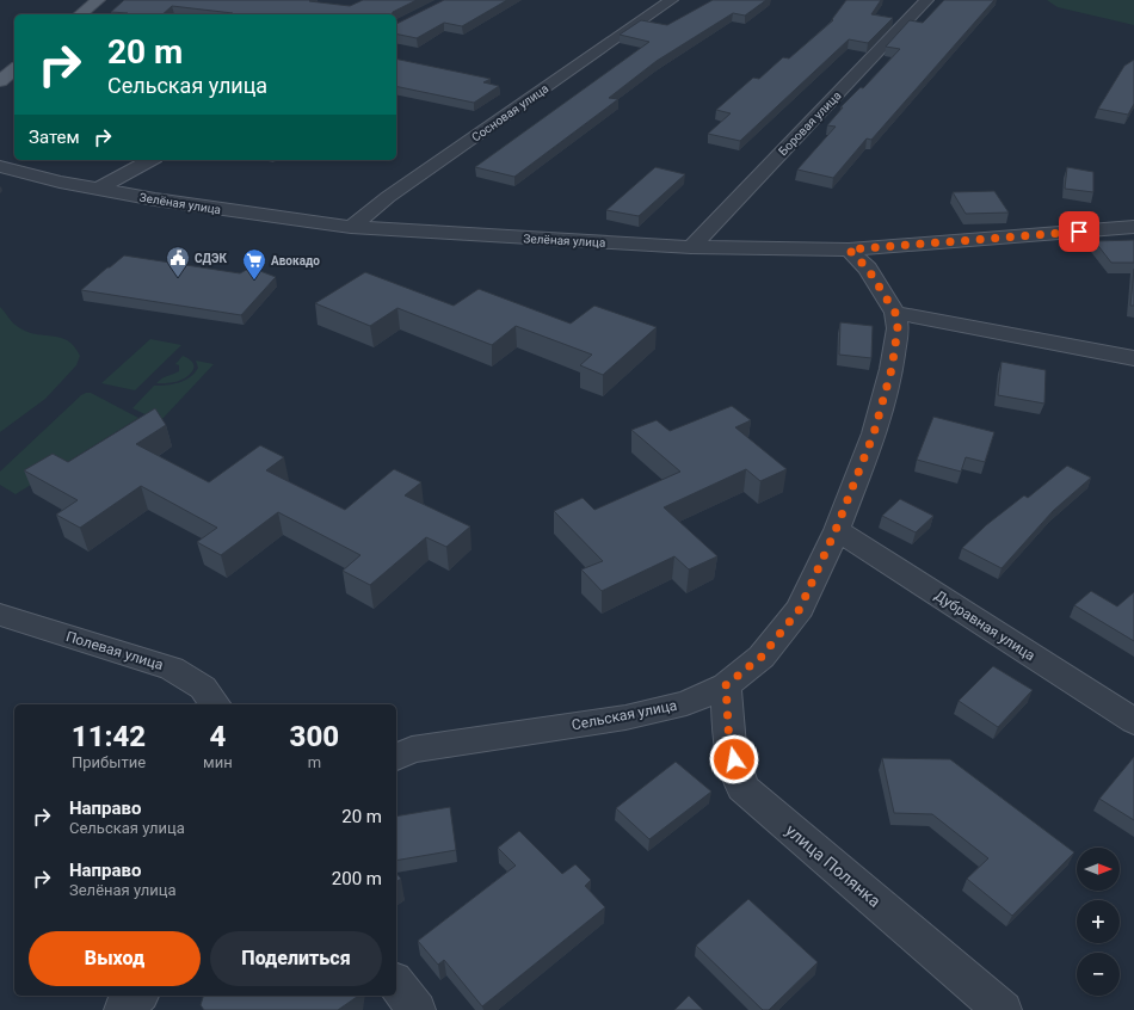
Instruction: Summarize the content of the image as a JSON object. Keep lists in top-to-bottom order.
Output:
{
  "streets": {
    "street": [
      "Сосновая улица",
      "Боровая улица",
      "Зелёная улица",
      "Дубравная улица",
      "Полевая улица",
      "Сельская улица",
      "улица Полянка"
    ]
  },
  "crossings": [
    ["Сосновая улица", "Зелёная улица"],
    ["Боровая улица", "Зелёная улица"],
    ["Зелёная улица", "Сельская улица"],
    ["Дубравная улица", "Сельская улица"],
    ["Сельская улица", "улица Полянка"]
  ],
  "places": {
    "public building": ["СДЭК"],
    "supermarket": ["Авокадо"]
  },
  "north": "right",
  "page": {
    "turn": ["20 m", "Сельская улица"],
    "then": "Затем",
    "eta": [
      "11:42",
      "Прибытие",
      "4",
      "мин",
      "300",
      "m"
    ],
    "list": [
      {
        "name": "Направо",
        "note": "Сельская улица",
        "value": "20 m"
      },
      {
        "name": "Направо",
        "note": "Зелёная улица",
        "value": "200 m"
      }
    ],
    "map_buttons": ["+", "−"],
    "buttons": ["Выход", "Поделиться"]
  }
}
